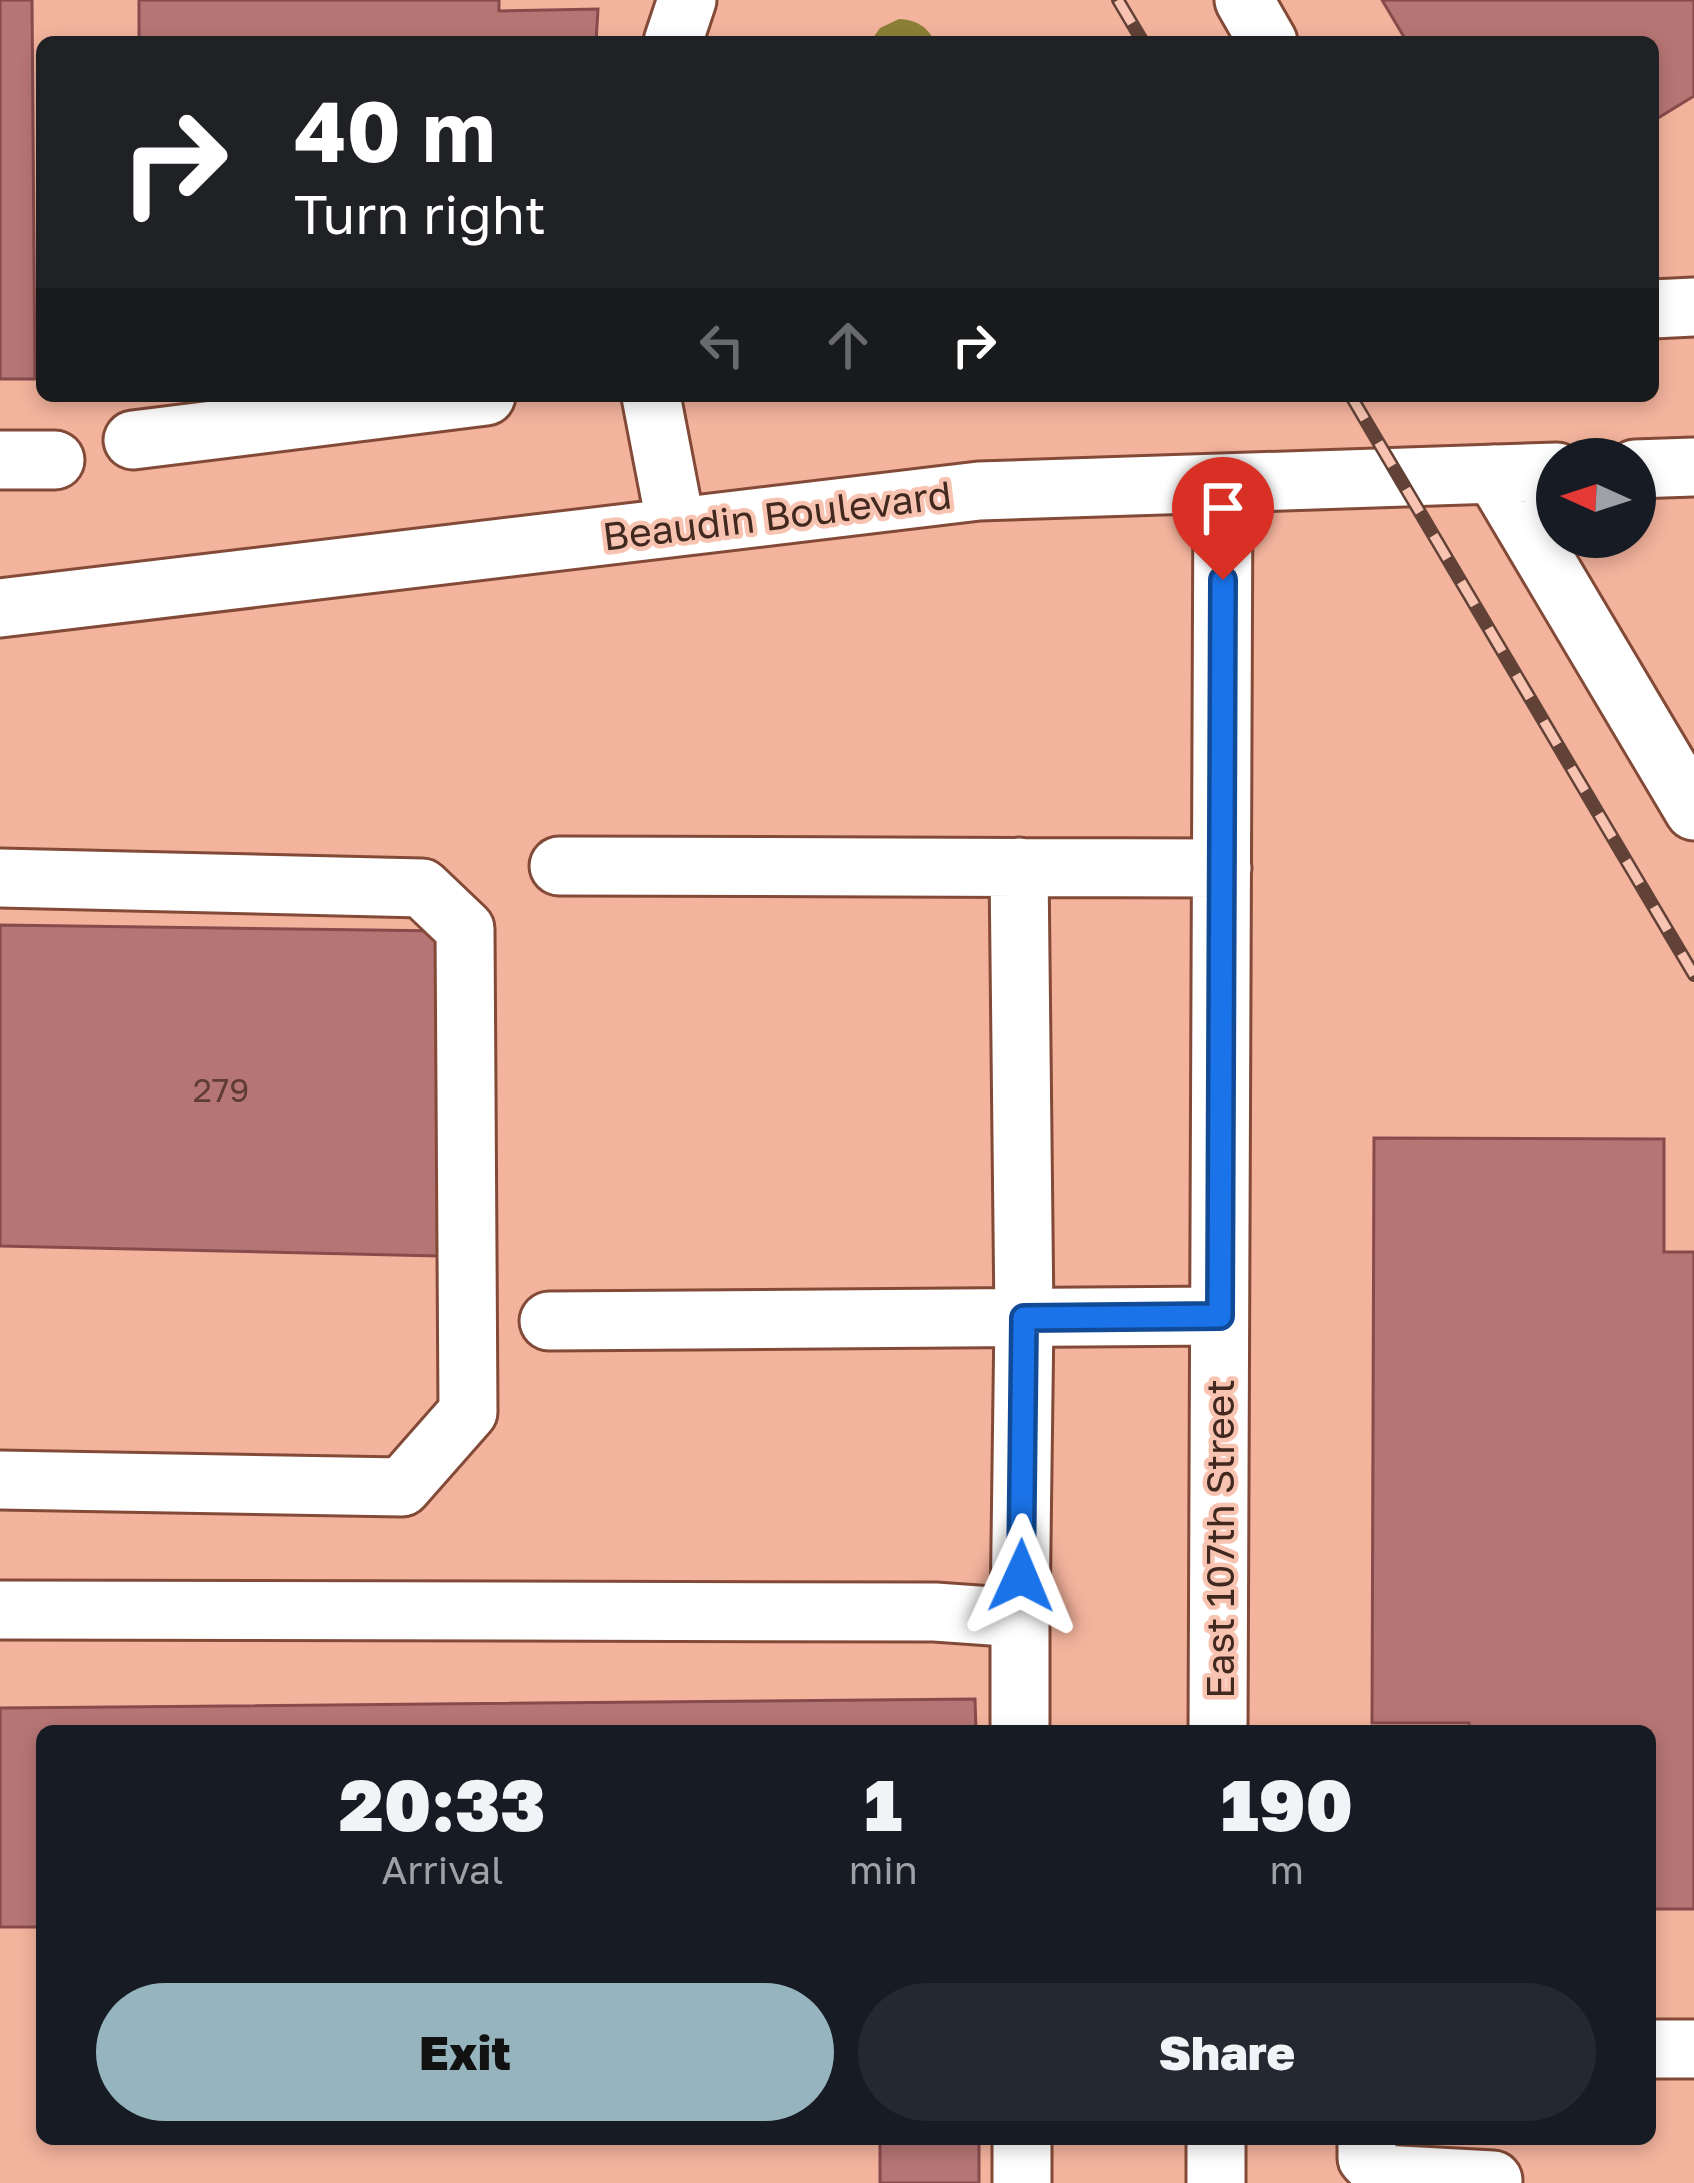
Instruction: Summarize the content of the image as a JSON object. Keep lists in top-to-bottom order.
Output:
{
  "streets": {
    "street": ["Beaudin Boulevard", "East 107th Street"]
  },
  "crossings": [
    ["Beaudin Boulevard", "East 107th Street"]
  ],
  "house_numbers": ["279"],
  "north": "left",
  "page": {
    "turn": ["40 m", "Turn right"],
    "eta": [
      "20:33",
      "Arrival",
      "1",
      "min",
      "190",
      "m"
    ],
    "buttons": ["Exit", "Share"]
  }
}
